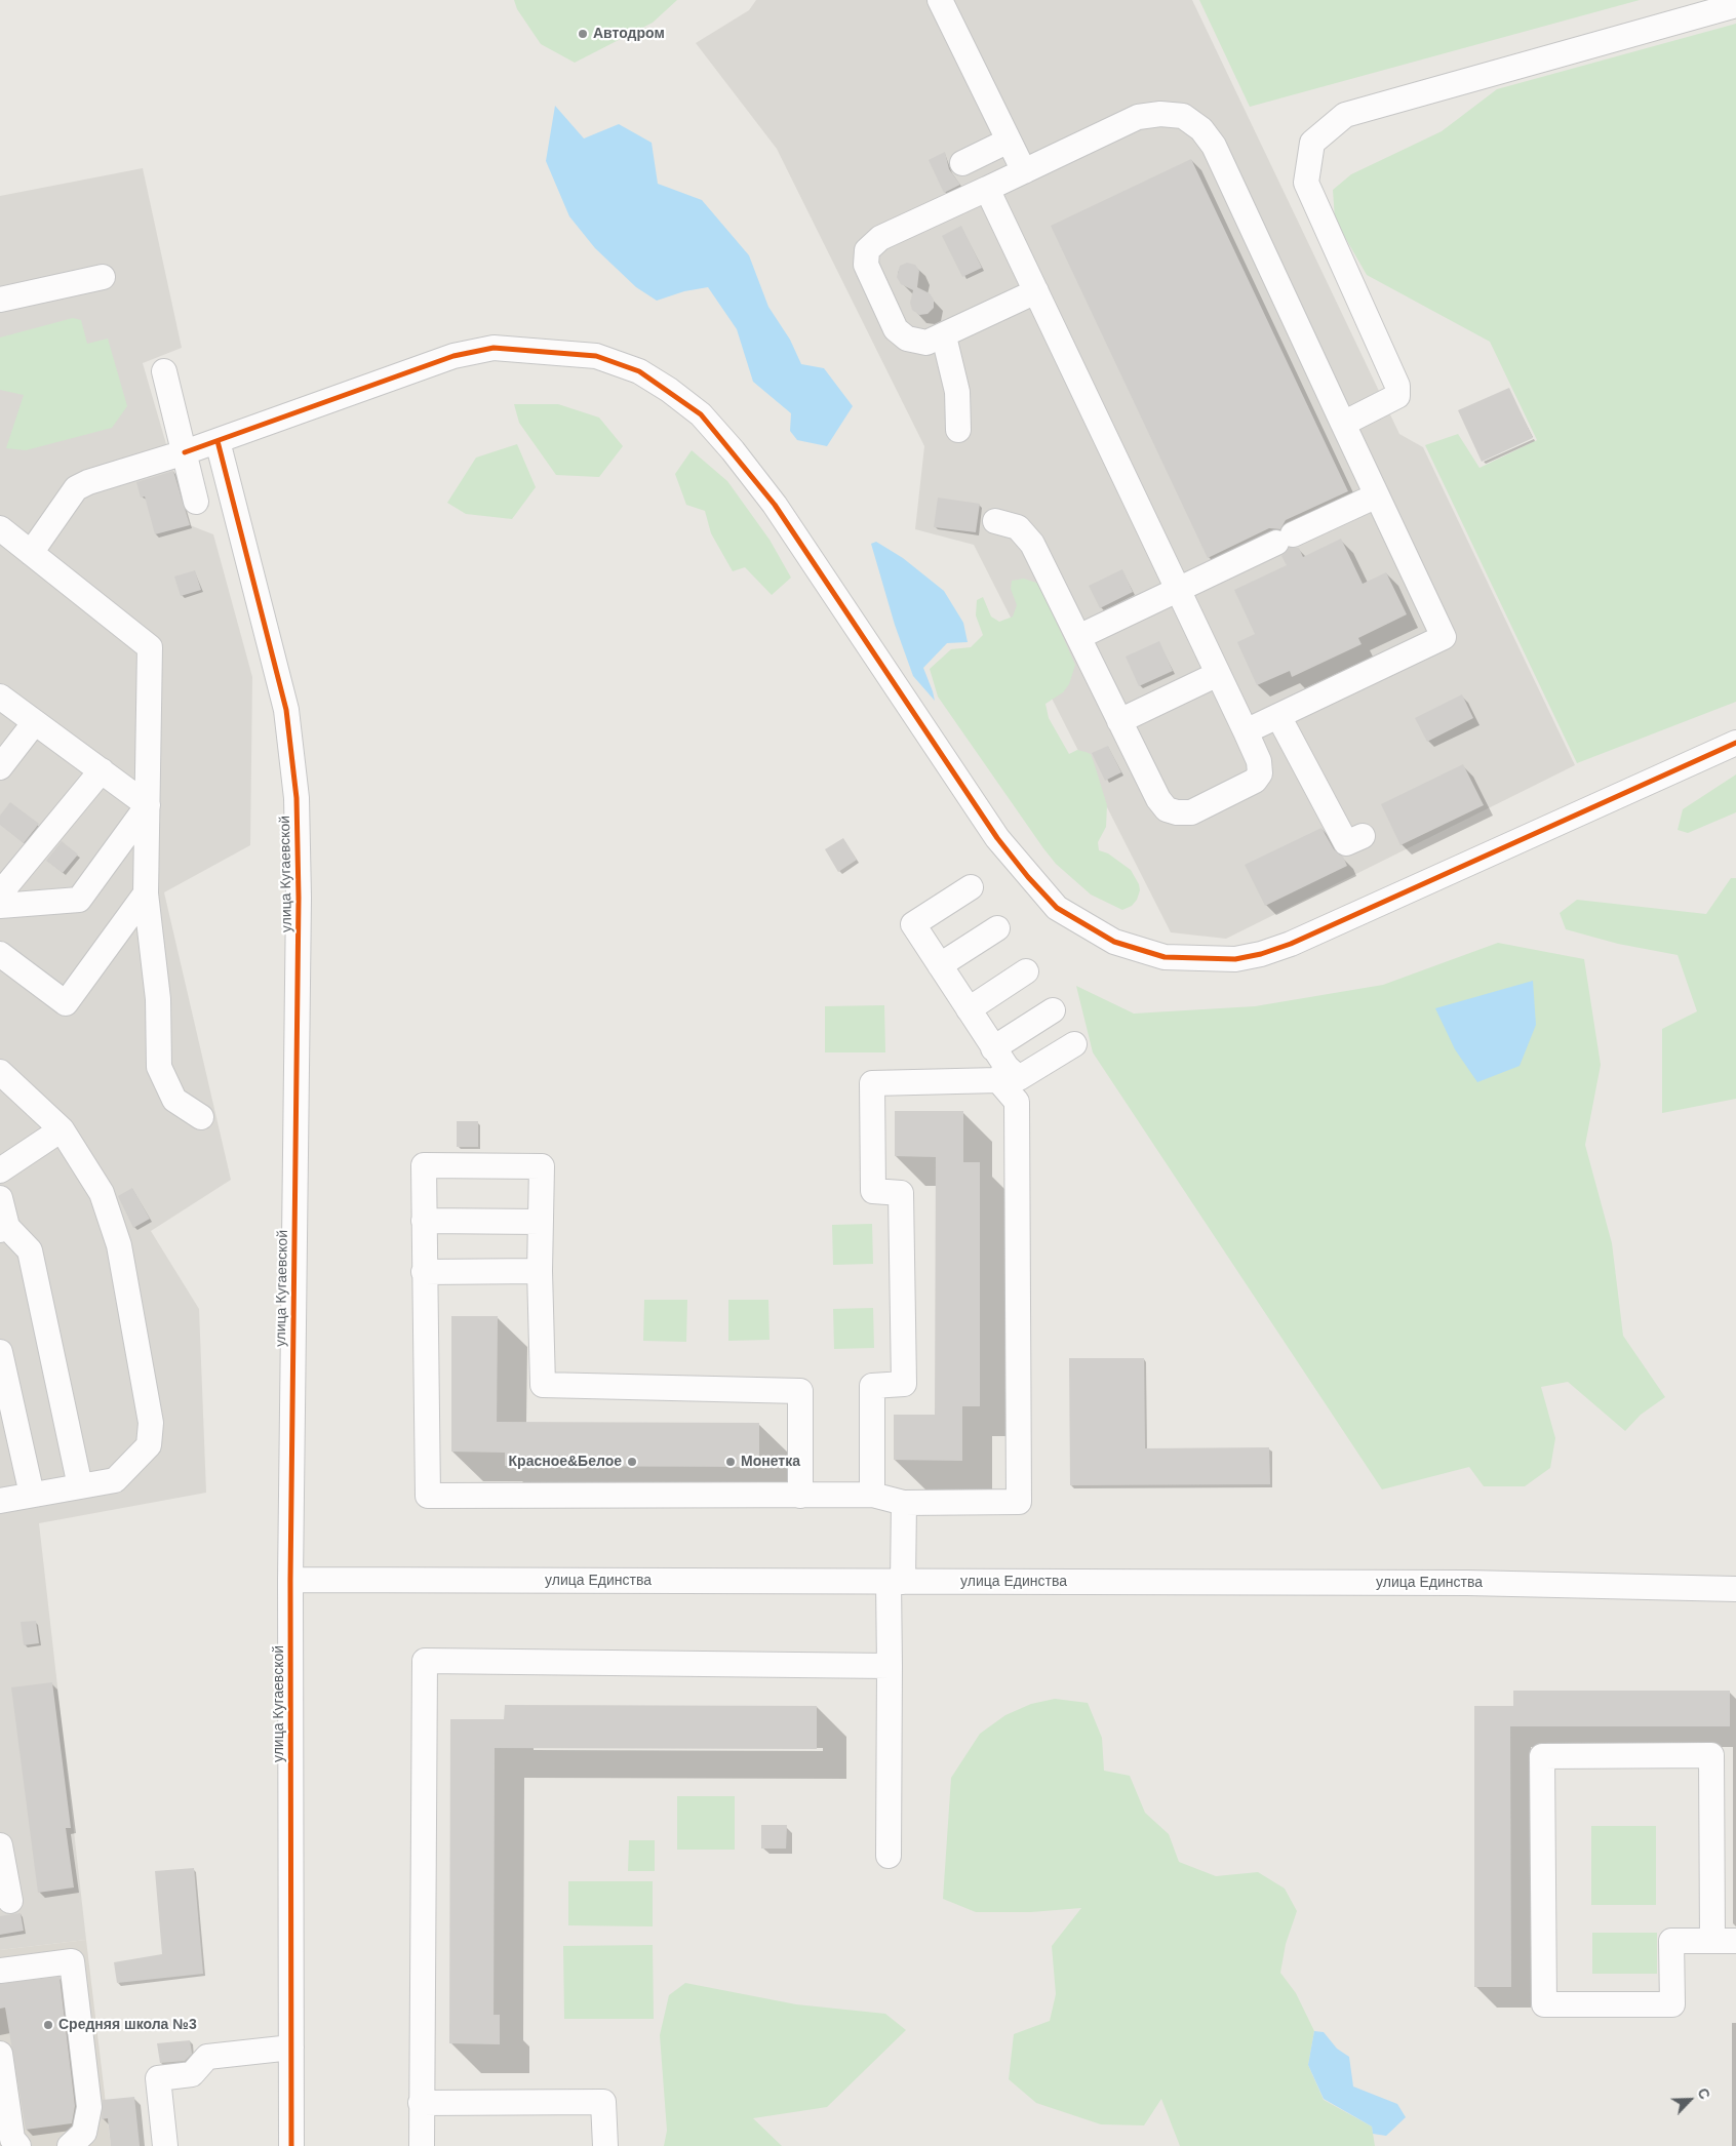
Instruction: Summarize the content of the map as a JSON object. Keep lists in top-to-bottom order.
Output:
{
  "streets": {
    "street": ["улица Кугаевской", "улица Единства"]
  },
  "crossings": [
    ["улица Кугаевской", "улица Единства"]
  ],
  "places": [
    "Автодром",
    "Красное&Белое",
    "Монетка",
    "Средняя школа №3"
  ],
  "north": "top right"
}
